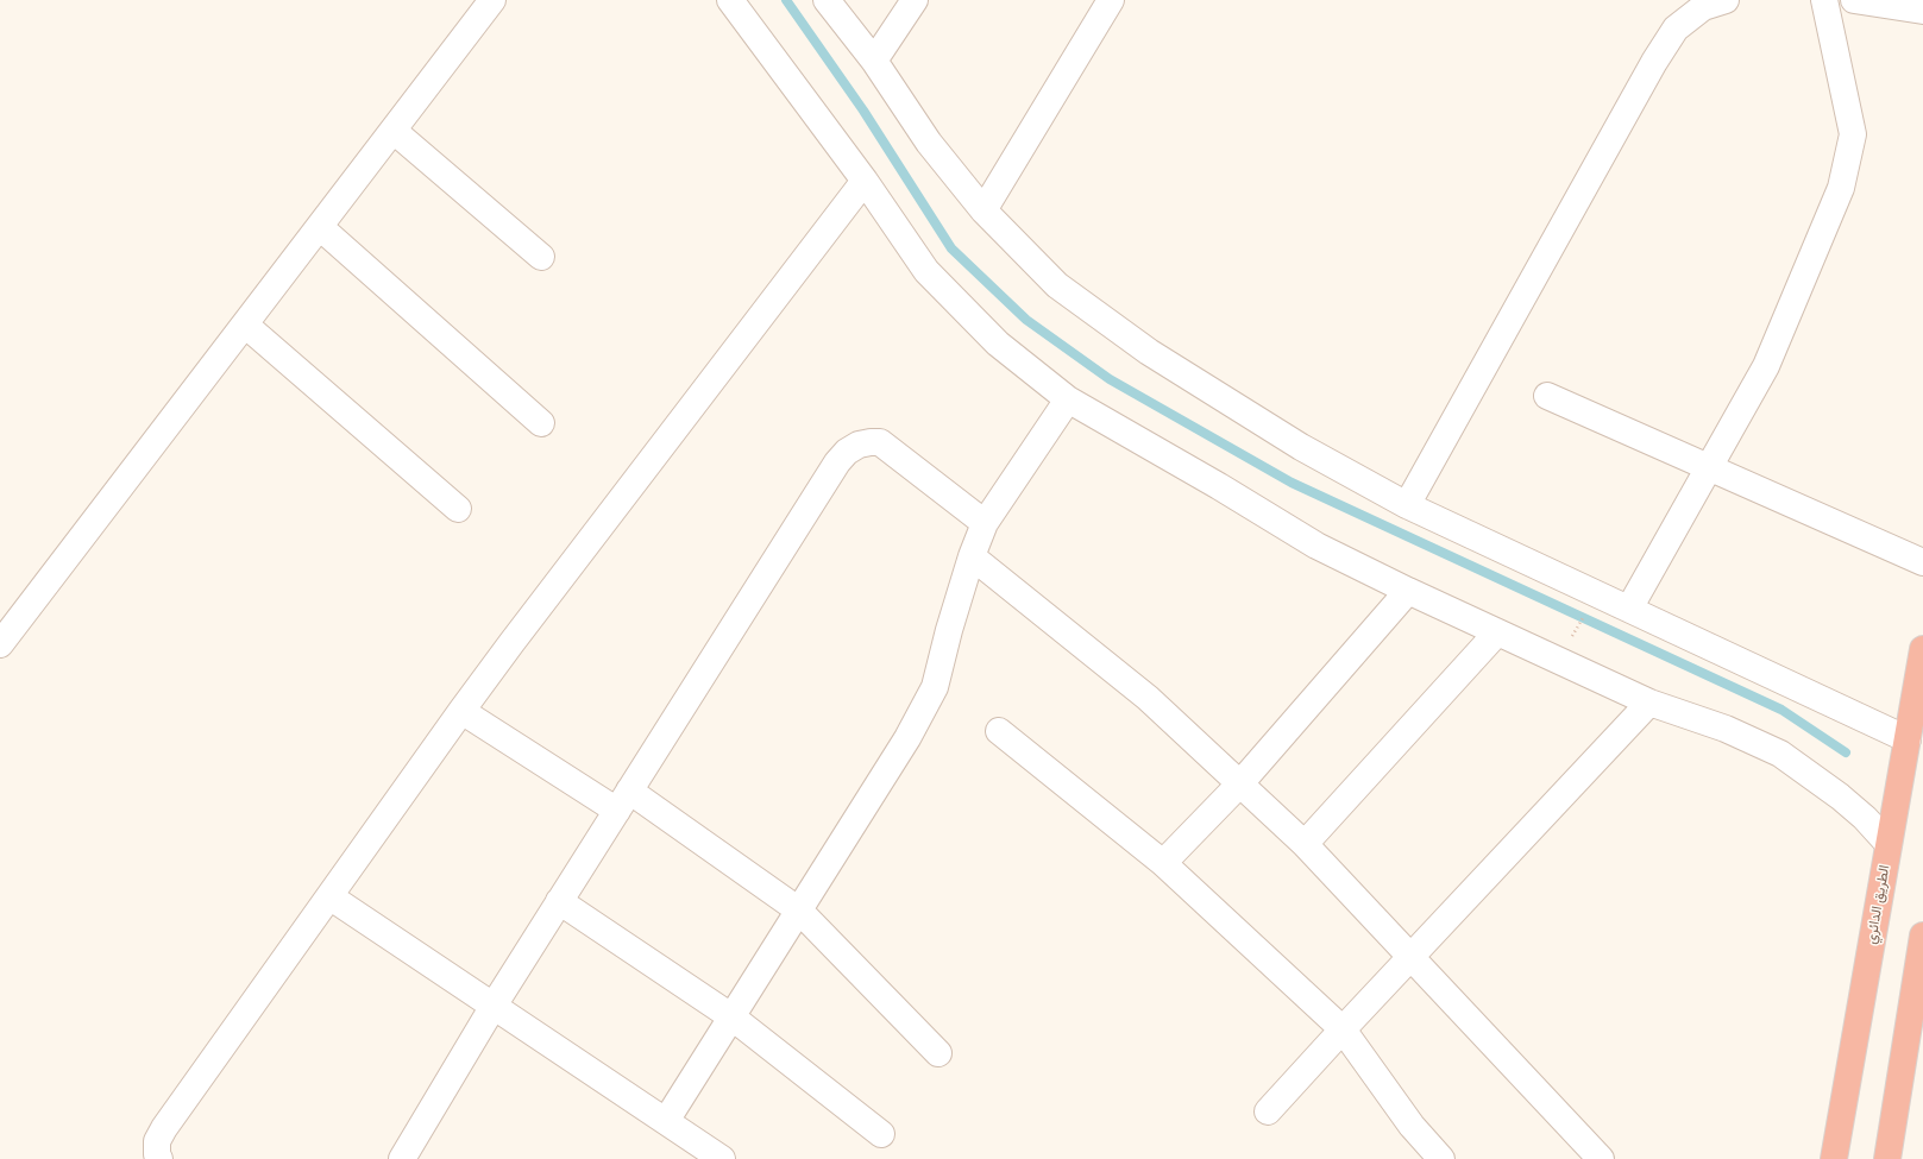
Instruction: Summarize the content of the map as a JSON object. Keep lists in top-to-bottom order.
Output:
{
  "streets": {
    "highway": ["الطريق الدائري"]
  }
}
